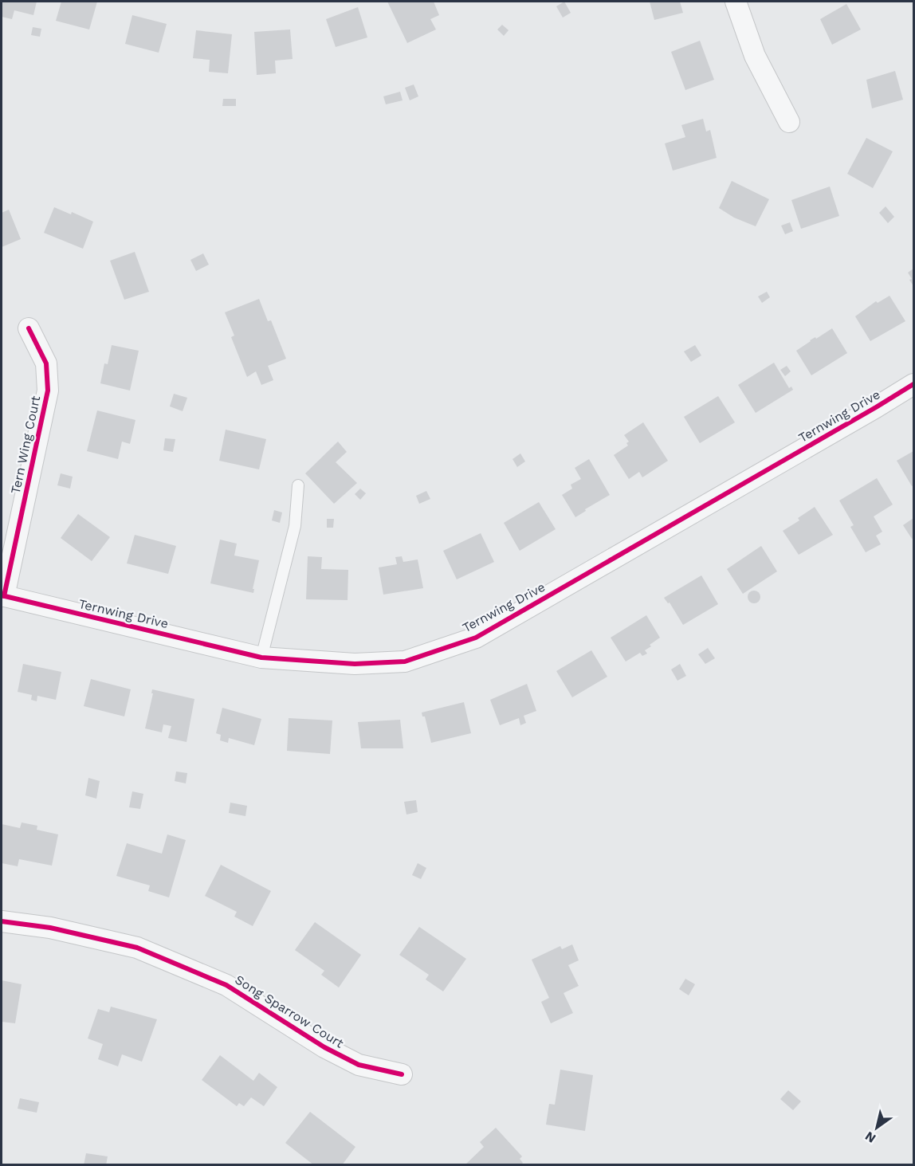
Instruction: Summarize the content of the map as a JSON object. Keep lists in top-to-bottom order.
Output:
{
  "streets": {
    "street": ["Ternwing Drive", "Tern Wing Court", "Song Sparrow Court"]
  },
  "crossings": [
    ["Ternwing Drive", "Tern Wing Court"]
  ],
  "north": "bottom left"
}
